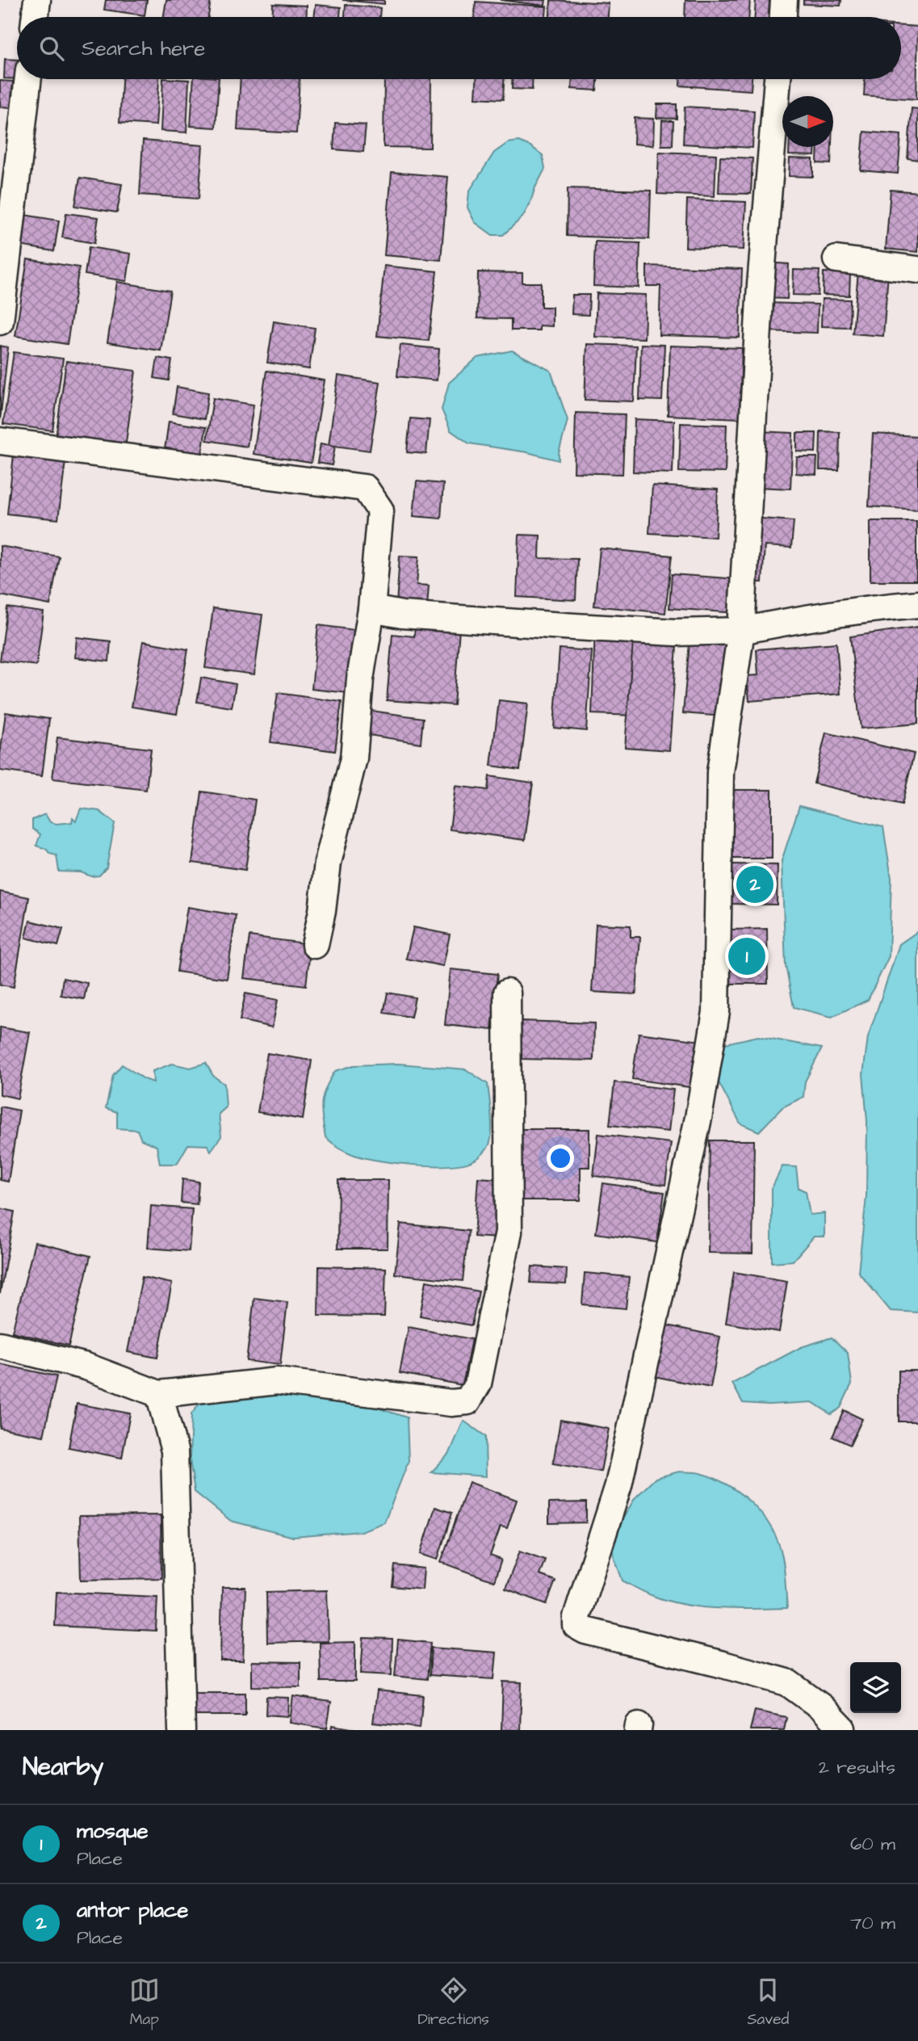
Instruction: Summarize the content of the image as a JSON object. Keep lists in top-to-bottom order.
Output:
{
  "north": "right",
  "page": {
    "search": "Search here",
    "pins": ["2", "1"],
    "heading": ["Nearby", "2 results"],
    "list": [
      {
        "mark": "1",
        "name": "mosque",
        "note": "Place",
        "value": "60 m"
      },
      {
        "mark": "2",
        "name": "antor place",
        "note": "Place",
        "value": "70 m"
      }
    ],
    "nav": ["Map", "Directions", "Saved"]
  }
}
